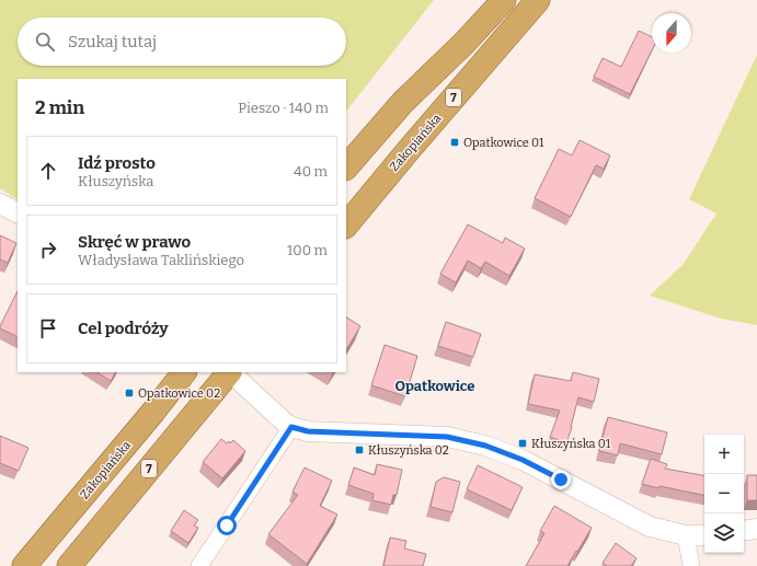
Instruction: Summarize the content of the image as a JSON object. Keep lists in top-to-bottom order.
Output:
{
  "streets": {
    "highway": ["7", "Zakopiańska"]
  },
  "districts": ["Opatkowice"],
  "places": {
    "transit": [
      "Opatkowice 01",
      "Opatkowice 02",
      "Kłuszyńska 01",
      "Kłuszyńska 02"
    ]
  },
  "north": "bottom",
  "page": {
    "search": "Szukaj tutaj",
    "heading": ["2 min", "Pieszo · 140 m"],
    "list": [
      ["Idź prosto", "Kłuszyńska", "40 m"],
      ["Skręć w prawo", "Władysława Taklińskiego", "100 m"],
      "Cel podróży"
    ],
    "map_buttons": ["+", "−"]
  }
}
